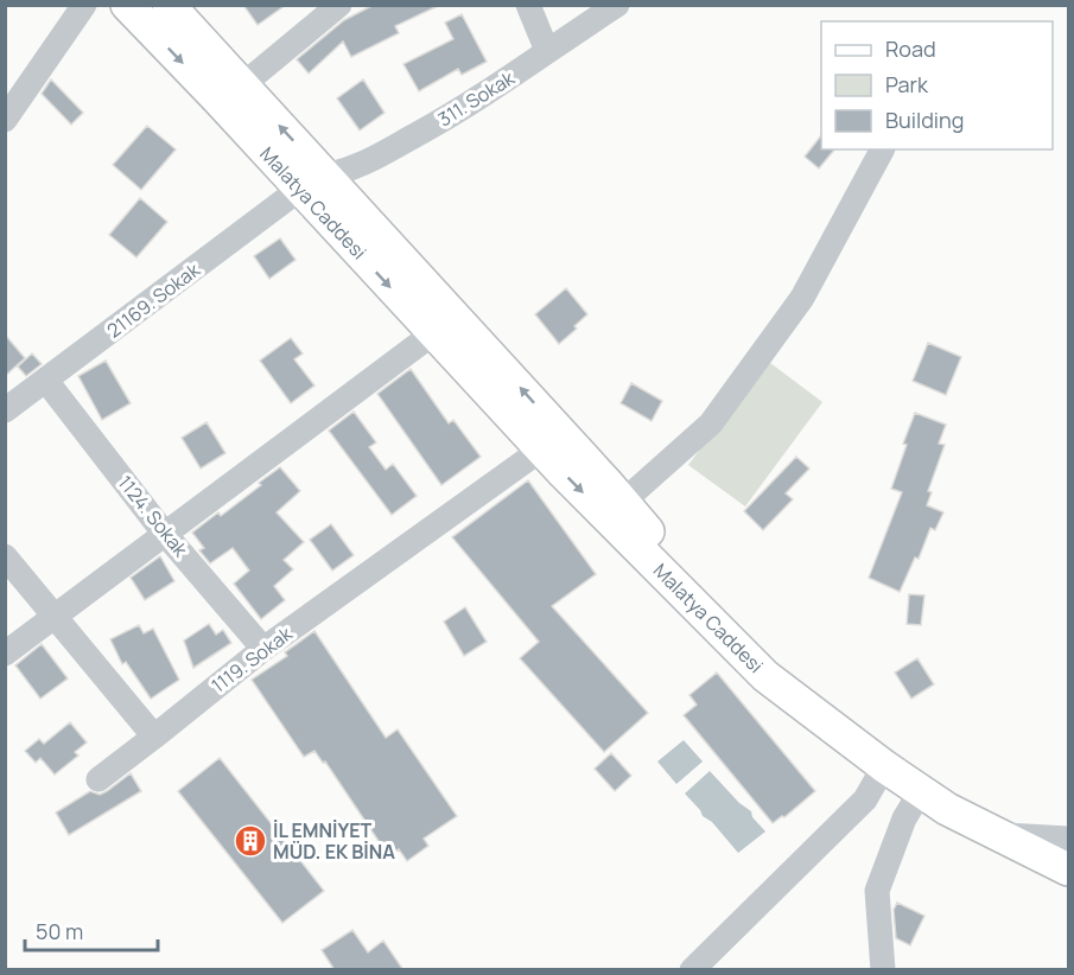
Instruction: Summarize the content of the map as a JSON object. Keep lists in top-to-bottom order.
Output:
{
  "streets": {
    "main road": ["Malatya Caddesi"],
    "street": [
      "311. Sokak",
      "21169. Sokak",
      "1124. Sokak",
      "1119. Sokak"
    ]
  },
  "crossings": [
    ["311. Sokak", "Malatya Caddesi"],
    ["311. Sokak", "21169. Sokak"],
    ["Malatya Caddesi", "21169. Sokak"],
    ["Malatya Caddesi", "1119. Sokak"],
    ["21169. Sokak", "1124. Sokak"],
    ["1124. Sokak", "1119. Sokak"]
  ],
  "places": {
    "building": ["İL EMNİYET MÜD. EK BİNA"]
  },
  "legend": ["Road", "Park", "Building"],
  "scale_bar": "50 m"
}
